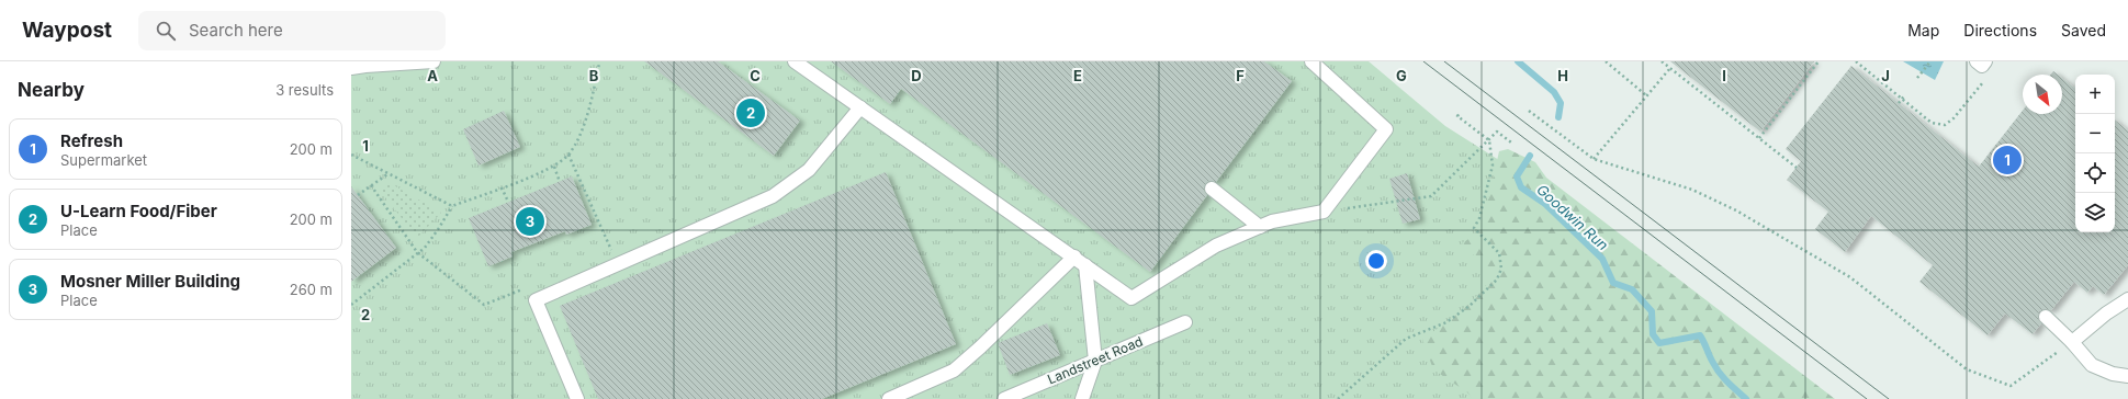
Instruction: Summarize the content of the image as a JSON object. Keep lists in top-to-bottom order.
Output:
{
  "streets": {
    "street": ["Landstreet Road"]
  },
  "water": ["Goodwin Run"],
  "north": "bottom right",
  "page": {
    "header": "Waypost",
    "search": "Search here",
    "nav": ["Map", "Directions", "Saved"],
    "heading": ["Nearby", "3 results"],
    "map_buttons": ["+", "−"],
    "pins": ["2", "1", "3"],
    "list": [
      {
        "mark": "1",
        "name": "Refresh",
        "note": "Supermarket",
        "value": "200 m"
      },
      {
        "mark": "2",
        "name": "U-Learn Food/Fiber",
        "note": "Place",
        "value": "200 m"
      },
      {
        "mark": "3",
        "name": "Mosner Miller Building",
        "note": "Place",
        "value": "260 m"
      }
    ]
  },
  "grid": {
    "columns": [
      "A",
      "B",
      "C",
      "D",
      "E",
      "F",
      "G",
      "H",
      "I",
      "J"
    ],
    "rows": ["1", "2"]
  }
}
